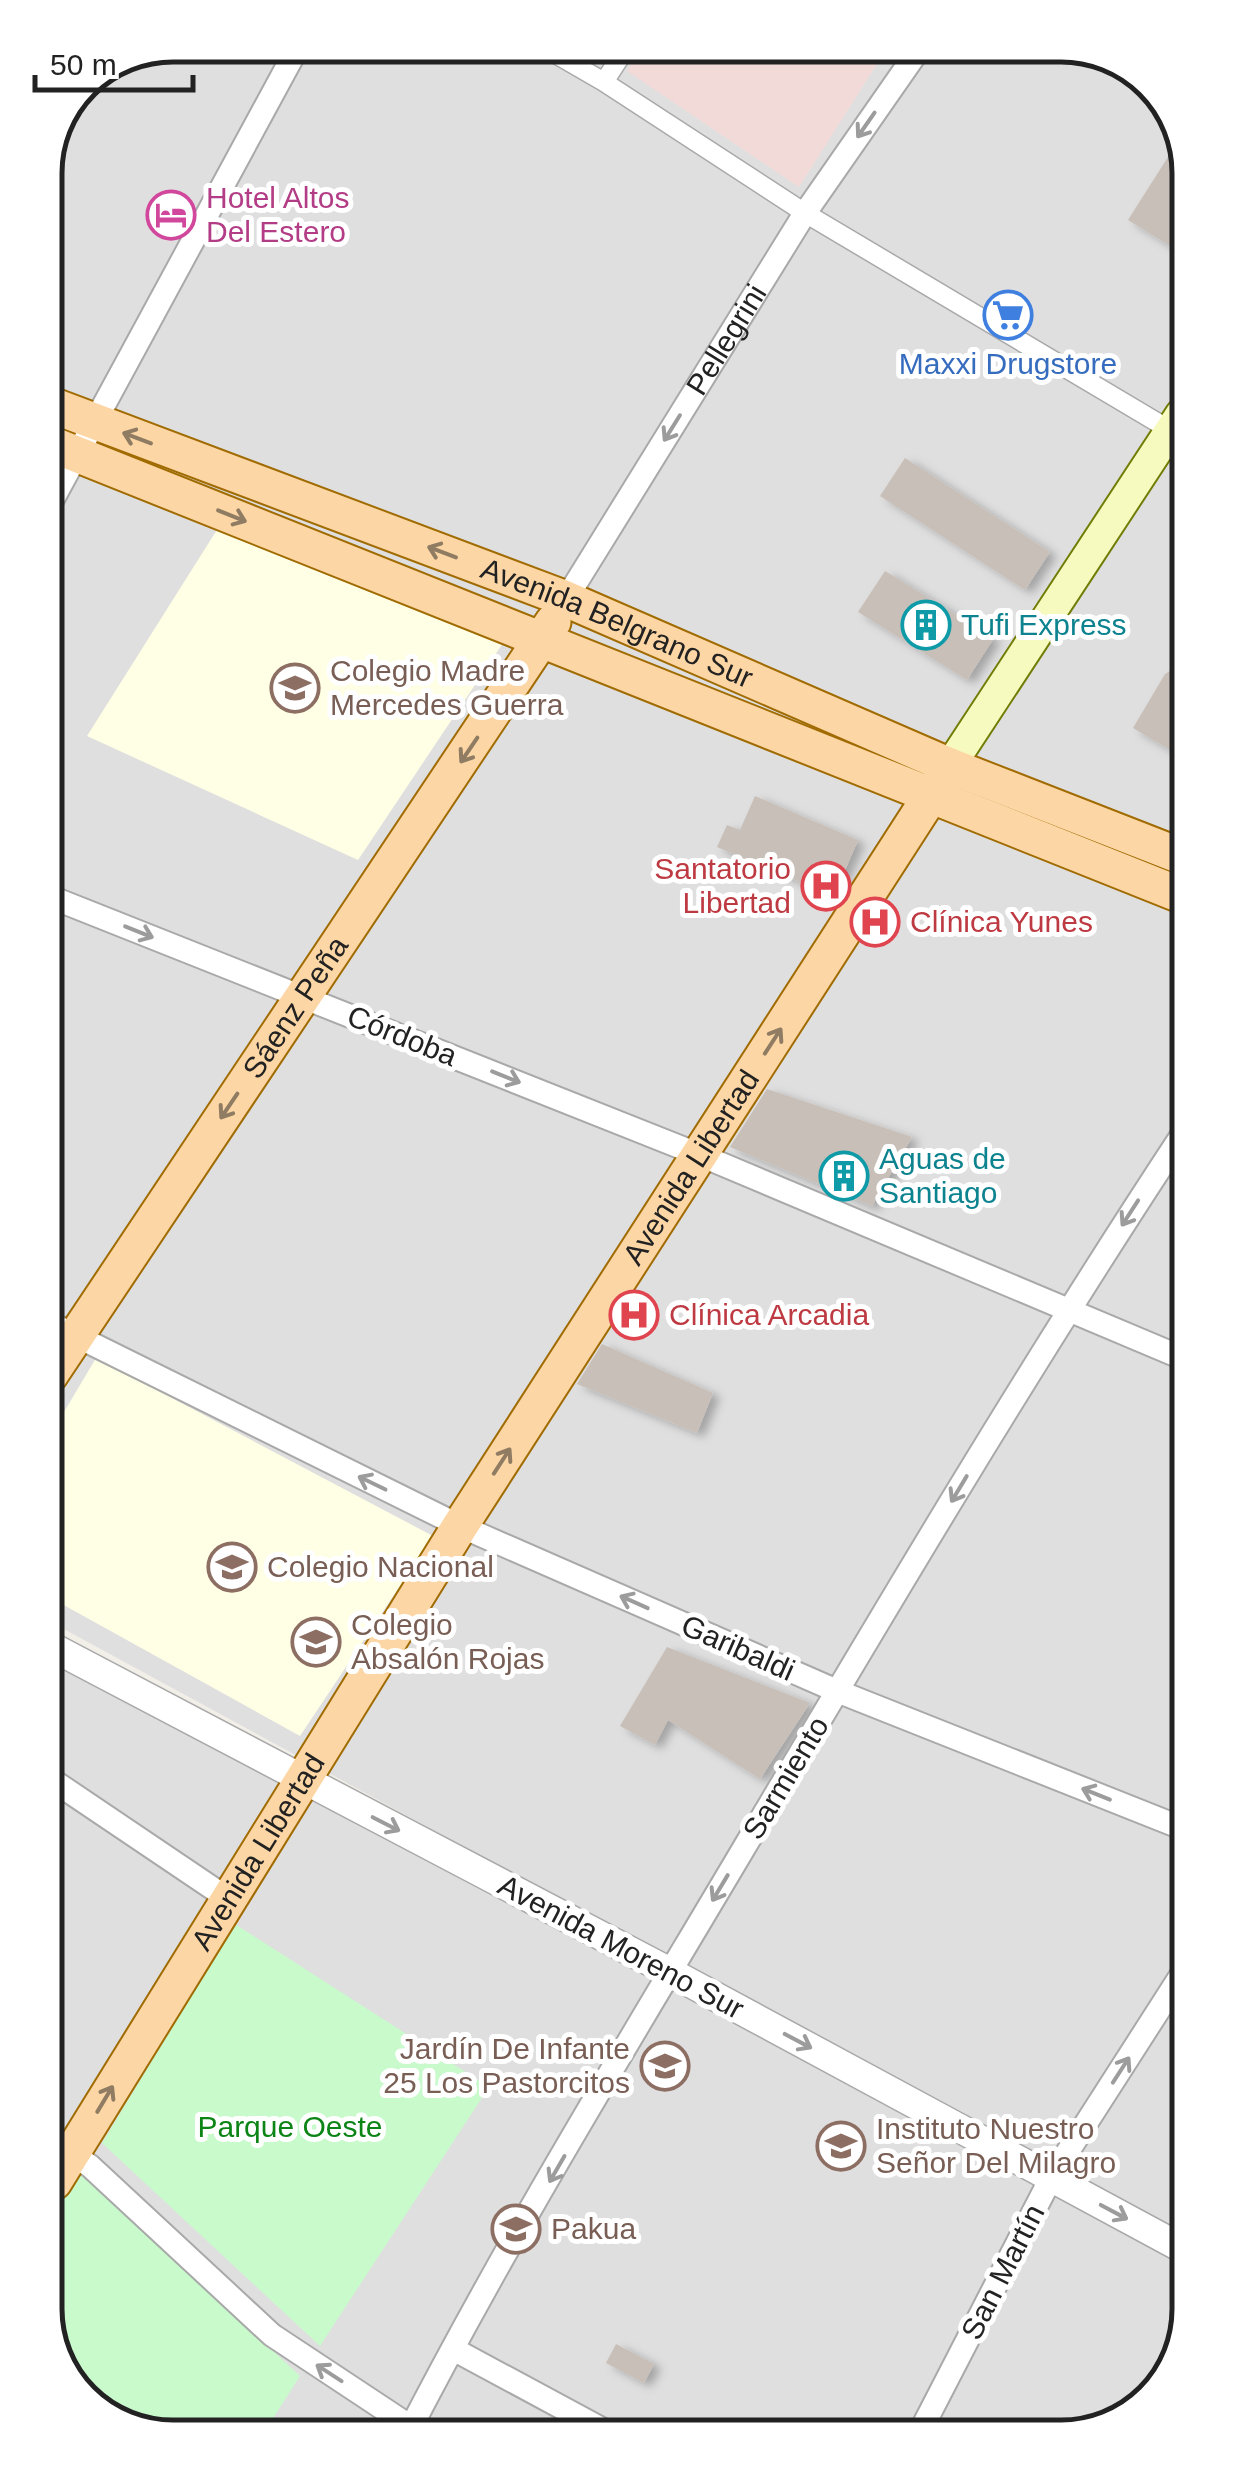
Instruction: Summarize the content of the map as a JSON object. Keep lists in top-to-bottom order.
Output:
{
  "streets": {
    "main road": [
      "Pellegrini",
      "Avenida Belgrano Sur",
      "Sáenz Peña",
      "Avenida Libertad"
    ],
    "street": [
      "Córdoba",
      "Garibaldi",
      "Sarmiento",
      "Avenida Moreno Sur",
      "San Martín"
    ]
  },
  "crossings": [
    ["Pellegrini", "Avenida Belgrano Sur"],
    ["Pellegrini", "Sáenz Peña"],
    ["Avenida Belgrano Sur", "Sáenz Peña"],
    ["Avenida Belgrano Sur", "Avenida Libertad"],
    ["Sáenz Peña", "Córdoba"],
    ["Córdoba", "Avenida Libertad"],
    ["Córdoba", "Sarmiento"],
    ["Avenida Libertad", "Garibaldi"],
    ["Avenida Libertad", "Avenida Moreno Sur"],
    ["Garibaldi", "Sarmiento"],
    ["Sarmiento", "Avenida Moreno Sur"],
    ["Avenida Moreno Sur", "San Martín"]
  ],
  "one_way": [
    "Pellegrini",
    "Sáenz Peña",
    "Córdoba",
    "Avenida Libertad",
    "Garibaldi",
    "Sarmiento",
    "Avenida Moreno Sur",
    "San Martín"
  ],
  "parks": ["Parque Oeste"],
  "places": {
    "hotel": ["Hotel Altos Del Estero"],
    "supermarket": ["Maxxi Drugstore"],
    "building": ["Tufi Express", "Aguas de Santiago"],
    "school or university": [
      "Colegio Madre Mercedes Guerra",
      "Colegio Nacional",
      "Colegio Absalón Rojas",
      "Jardín De Infante 25 Los Pastorcitos",
      "Instituto Nuestro Señor Del Milagro",
      "Pakua"
    ],
    "hospital": ["Santatorio Libertad", "Clínica Yunes", "Clínica Arcadia"]
  },
  "scale_bar": "50 m"
}
